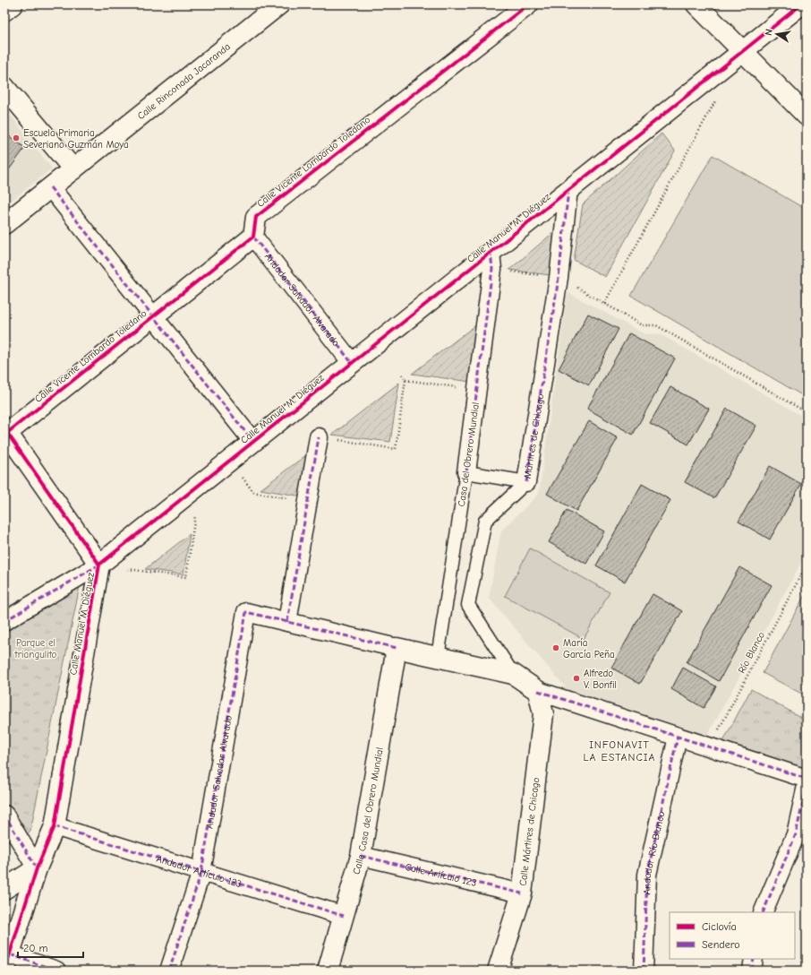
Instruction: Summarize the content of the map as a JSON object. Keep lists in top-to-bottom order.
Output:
{
  "streets": {
    "street": [
      "Calle Rinconada Jacaranda",
      "Calle Vicente Lombardo Toledano",
      "Calle Manuel M. Diéguez",
      "Andador Salvador Alvarado",
      "Mártires de Chicago",
      "Casa del Obrero Mundial",
      "Calle Casa del Obrero Mundial",
      "Calle Mártires de Chicago",
      "Andador Río Blanco",
      "Andador Artículo 123",
      "Calle Artículo 123"
    ],
    "path": ["Río Blanco"]
  },
  "crossings": [
    ["Calle Vicente Lombardo Toledano", "Andador Salvador Alvarado"],
    ["Calle Manuel M. Diéguez", "Andador Salvador Alvarado"],
    ["Calle Manuel M. Diéguez", "Mártires de Chicago"],
    ["Calle Manuel M. Diéguez", "Casa del Obrero Mundial"],
    ["Calle Manuel M. Diéguez", "Andador Artículo 123"],
    ["Andador Salvador Alvarado", "Mártires de Chicago"],
    ["Andador Salvador Alvarado", "Casa del Obrero Mundial"],
    ["Andador Salvador Alvarado", "Calle Casa del Obrero Mundial"],
    ["Andador Salvador Alvarado", "Calle Mártires de Chicago"],
    ["Andador Salvador Alvarado", "Andador Artículo 123"],
    ["Calle Casa del Obrero Mundial", "Andador Artículo 123"],
    ["Calle Casa del Obrero Mundial", "Calle Artículo 123"],
    ["Calle Mártires de Chicago", "Calle Artículo 123"]
  ],
  "districts": ["INFONAVIT LA ESTANCIA"],
  "parks": ["Parque el triangulito"],
  "places": ["Escuela Primaria Severiano Guzmán Moya", "María García Peña", "Alfredo V. Bonfil"],
  "legend": ["Ciclovía", "Sendero"],
  "scale_bar": "20 m",
  "north": "left"
}
